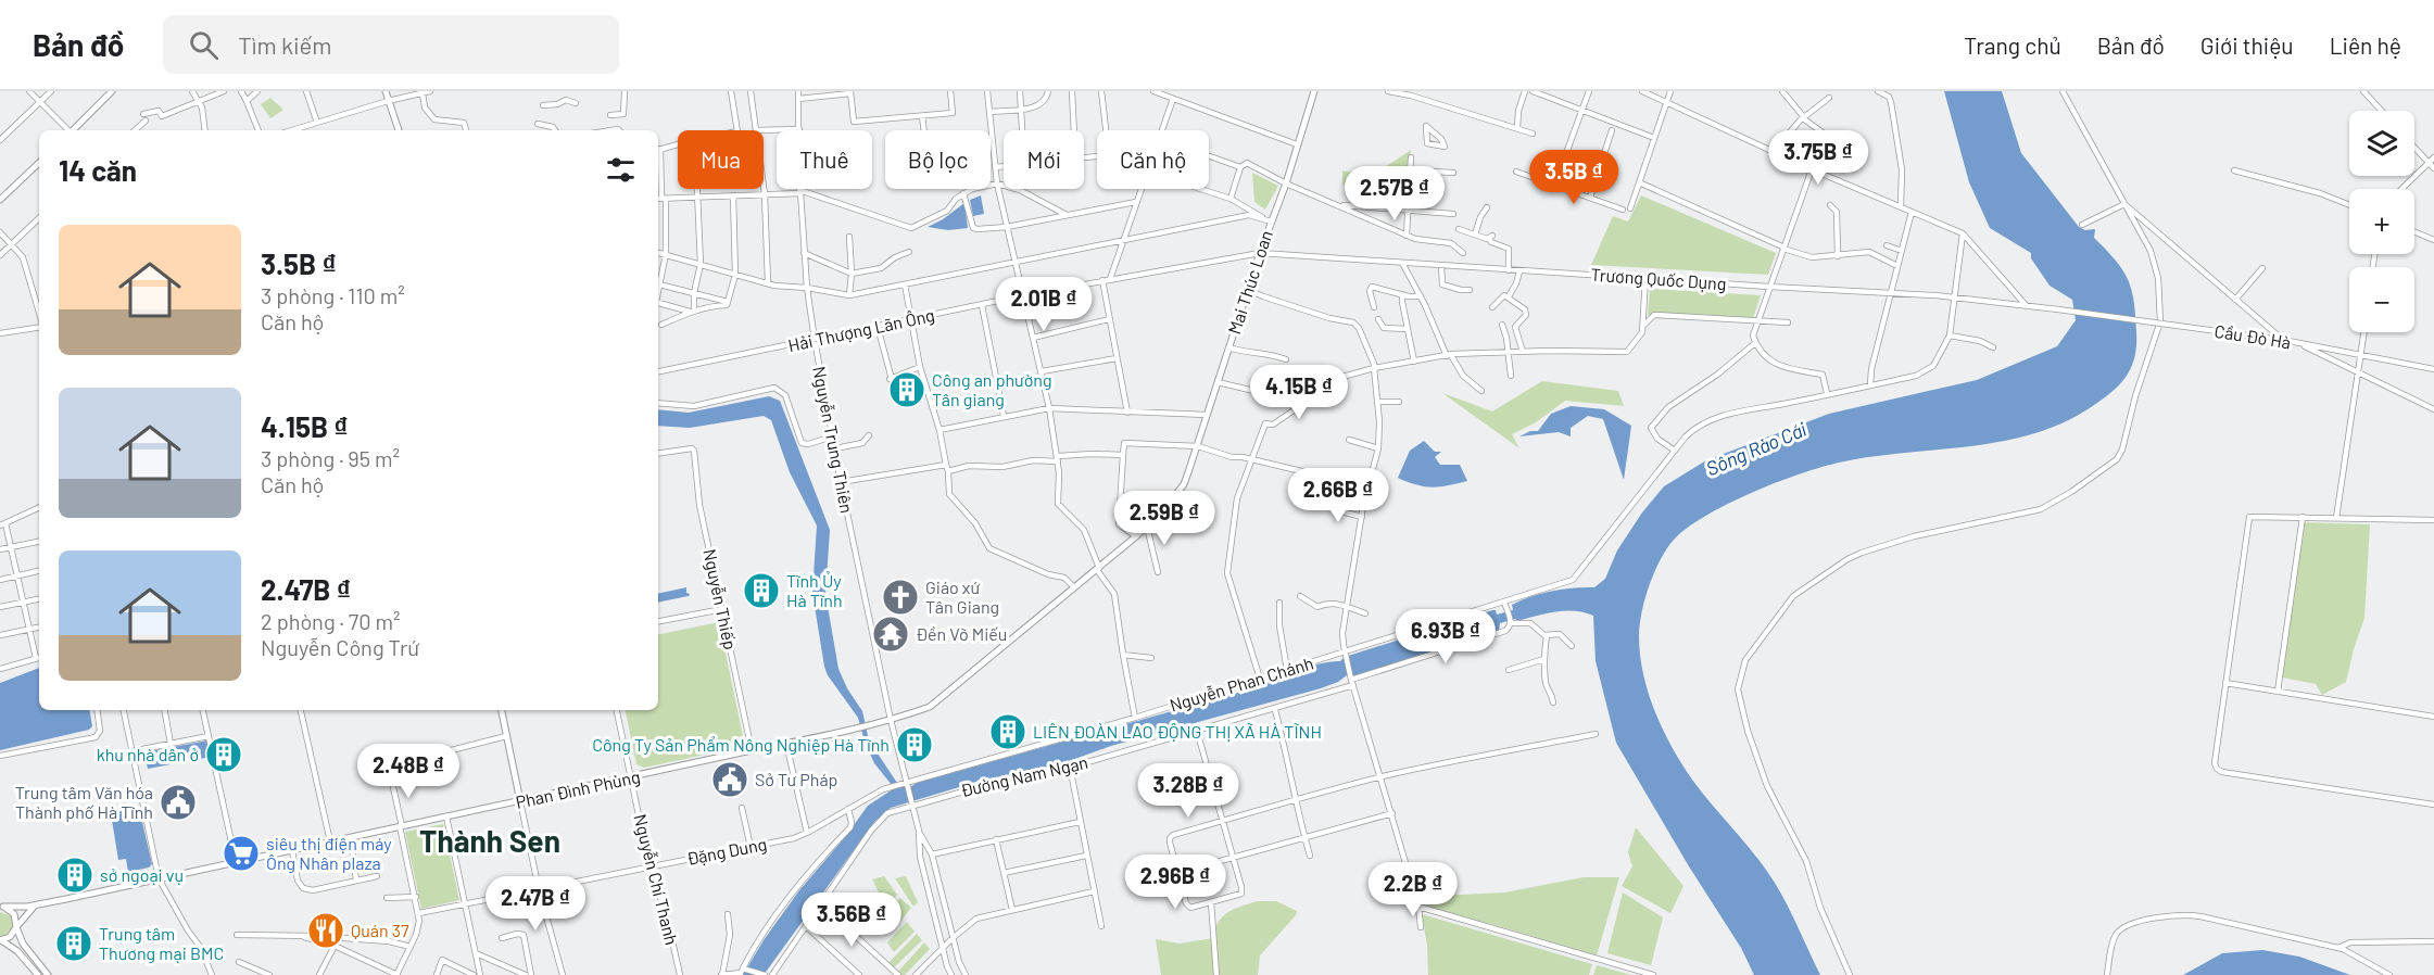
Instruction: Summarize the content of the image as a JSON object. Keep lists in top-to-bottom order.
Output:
{
  "streets": {
    "main road": ["Mai Thúc Loan", "Phan Đình Phùng"],
    "street": [
      "Trương Quốc Dụng",
      "Hải Thượng Lãn Ông",
      "Cầu Đò Hà",
      "Nguyễn Trung Thiên",
      "Nguyễn Thiếp",
      "Nguyễn Phan Chánh",
      "Đường Nam Ngạn",
      "Đặng Dung",
      "Nguyễn Chí Thanh"
    ]
  },
  "crossings": [
    ["Trương Quốc Dụng", "Mai Thúc Loan"],
    ["Trương Quốc Dụng", "Hải Thượng Lãn Ông"],
    ["Trương Quốc Dụng", "Cầu Đò Hà"],
    ["Mai Thúc Loan", "Hải Thượng Lãn Ông"],
    ["Mai Thúc Loan", "Nguyễn Trung Thiên"],
    ["Mai Thúc Loan", "Phan Đình Phùng"],
    ["Hải Thượng Lãn Ông", "Nguyễn Trung Thiên"],
    ["Nguyễn Trung Thiên", "Nguyễn Phan Chánh"],
    ["Nguyễn Trung Thiên", "Đường Nam Ngạn"],
    ["Nguyễn Trung Thiên", "Phan Đình Phùng"],
    ["Nguyễn Trung Thiên", "Đặng Dung"],
    ["Nguyễn Thiếp", "Phan Đình Phùng"],
    ["Nguyễn Phan Chánh", "Đặng Dung"],
    ["Phan Đình Phùng", "Nguyễn Chí Thanh"],
    ["Đặng Dung", "Nguyễn Chí Thanh"]
  ],
  "districts": ["Thành Sen"],
  "water": ["Sông Rào Cái"],
  "places": {
    "building": [
      "Công an phường Tân giang",
      "Tĩnh Ủy Hà Tĩnh",
      "LIÊN ĐOÀN LAO ĐỘNG THỊ XÃ HÀ TĨNH",
      "Công Ty Sản Phẩm Nông Nghiệp Hà Tĩnh",
      "khu nhà dân ở",
      "sở ngoại vụ",
      "Trung tâm Thương mại BMC"
    ],
    "church": ["Giáo xứ Tân Giang"],
    "temple": ["Đền Võ Miếu"],
    "public building": ["Sở Tư Pháp", "Trung tâm Văn hóa Thành phố Hà Tĩnh"],
    "supermarket": ["siêu thị điện máy Ông Nhân plaza"],
    "restaurant": ["Quán 37"]
  },
  "page": {
    "header": "Bản đồ",
    "search": "Tìm kiếm",
    "nav": [
      "Trang chủ",
      "Bản đồ",
      "Giới thiệu",
      "Liên hệ"
    ],
    "map_buttons": ["+", "−"],
    "price": [
      "3.75B ₫",
      "3.5B ₫",
      "2.57B ₫",
      "2.01B ₫",
      "4.15B ₫",
      "2.66B ₫",
      "2.59B ₫",
      "6.93B ₫",
      "2.48B ₫",
      "3.28B ₫",
      "2.96B ₫",
      "2.2B ₫",
      "2.47B ₫",
      "3.56B ₫"
    ],
    "chip": [
      "Mua",
      "Thuê",
      "Bộ lọc",
      "Mới",
      "Căn hộ"
    ],
    "heading": "14 căn",
    "list": [
      {
        "name": "3.5B ₫",
        "note": "3 phòng · 110 m² · Căn hộ"
      },
      {
        "name": "4.15B ₫",
        "note": "3 phòng · 95 m² · Căn hộ"
      },
      {
        "name": "2.47B ₫",
        "note": "2 phòng · 70 m² · Nguyễn Công Trứ"
      }
    ]
  }
}
